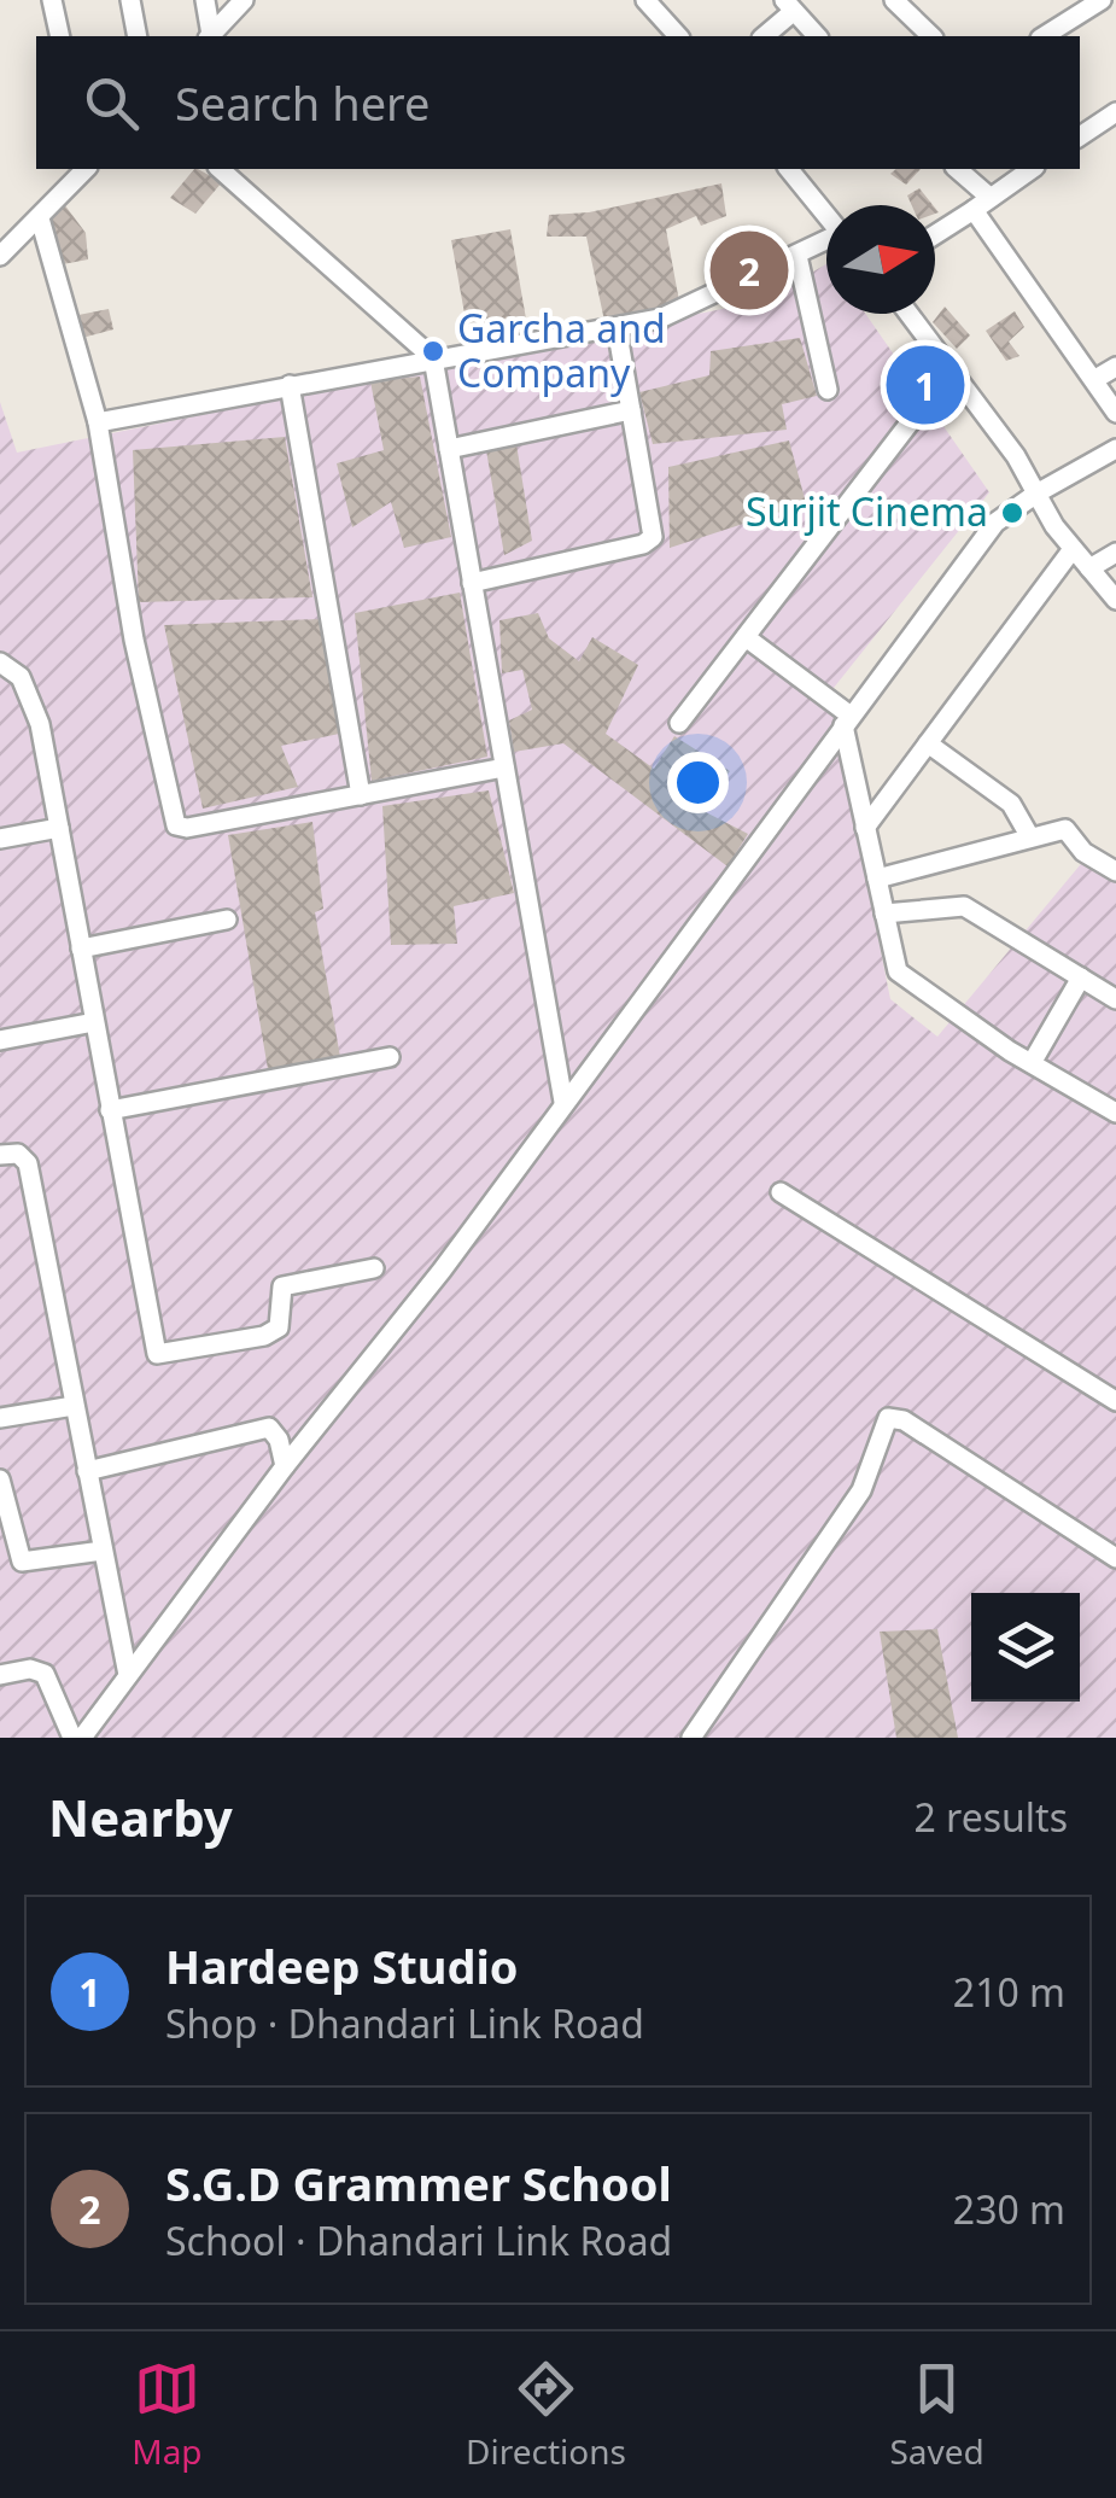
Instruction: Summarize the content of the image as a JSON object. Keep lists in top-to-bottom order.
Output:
{
  "places": ["Garcha and Company", "Surjit Cinema"],
  "north": "right",
  "page": {
    "search": "Search here",
    "pins": ["2", "1"],
    "heading": ["Nearby", "2 results"],
    "list": [
      {
        "mark": "1",
        "name": "Hardeep Studio",
        "note": "Shop · Dhandari Link Road",
        "value": "210 m"
      },
      {
        "mark": "2",
        "name": "S.G.D Grammer School",
        "note": "School · Dhandari Link Road",
        "value": "230 m"
      }
    ],
    "nav": ["Map", "Directions", "Saved"]
  }
}
